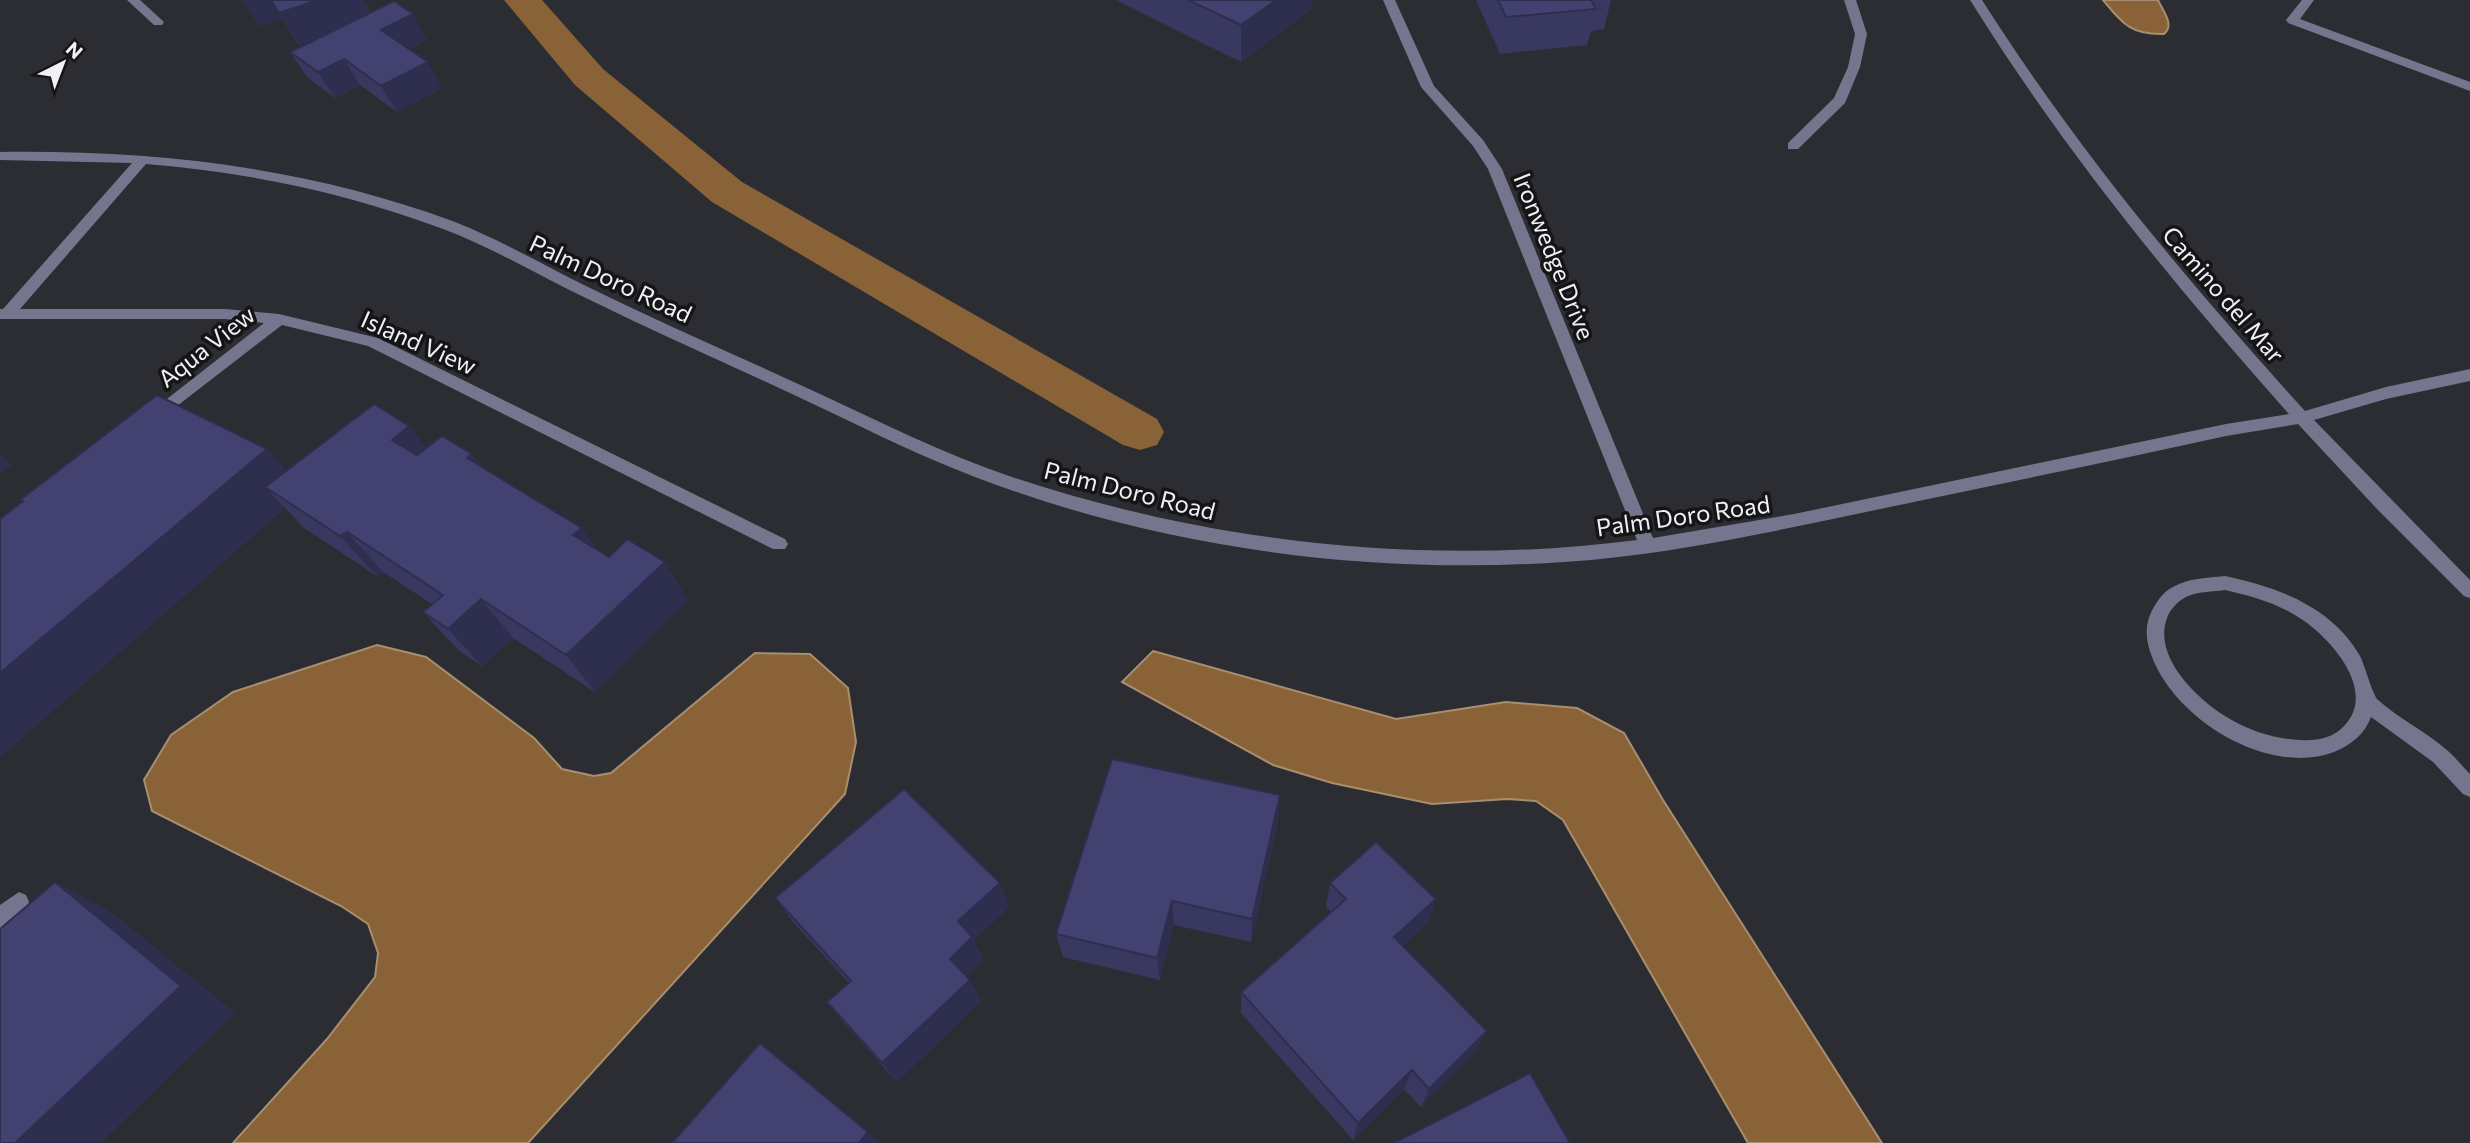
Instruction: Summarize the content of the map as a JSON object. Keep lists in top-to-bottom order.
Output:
{
  "streets": {
    "street": [
      "Ironwedge Drive",
      "Palm Doro Road",
      "Camino del Mar",
      "Island View",
      "Aqua View"
    ]
  },
  "crossings": [
    ["Ironwedge Drive", "Palm Doro Road"],
    ["Palm Doro Road", "Camino del Mar"],
    ["Palm Doro Road", "Island View"],
    ["Island View", "Aqua View"]
  ],
  "north": "top right"
}
